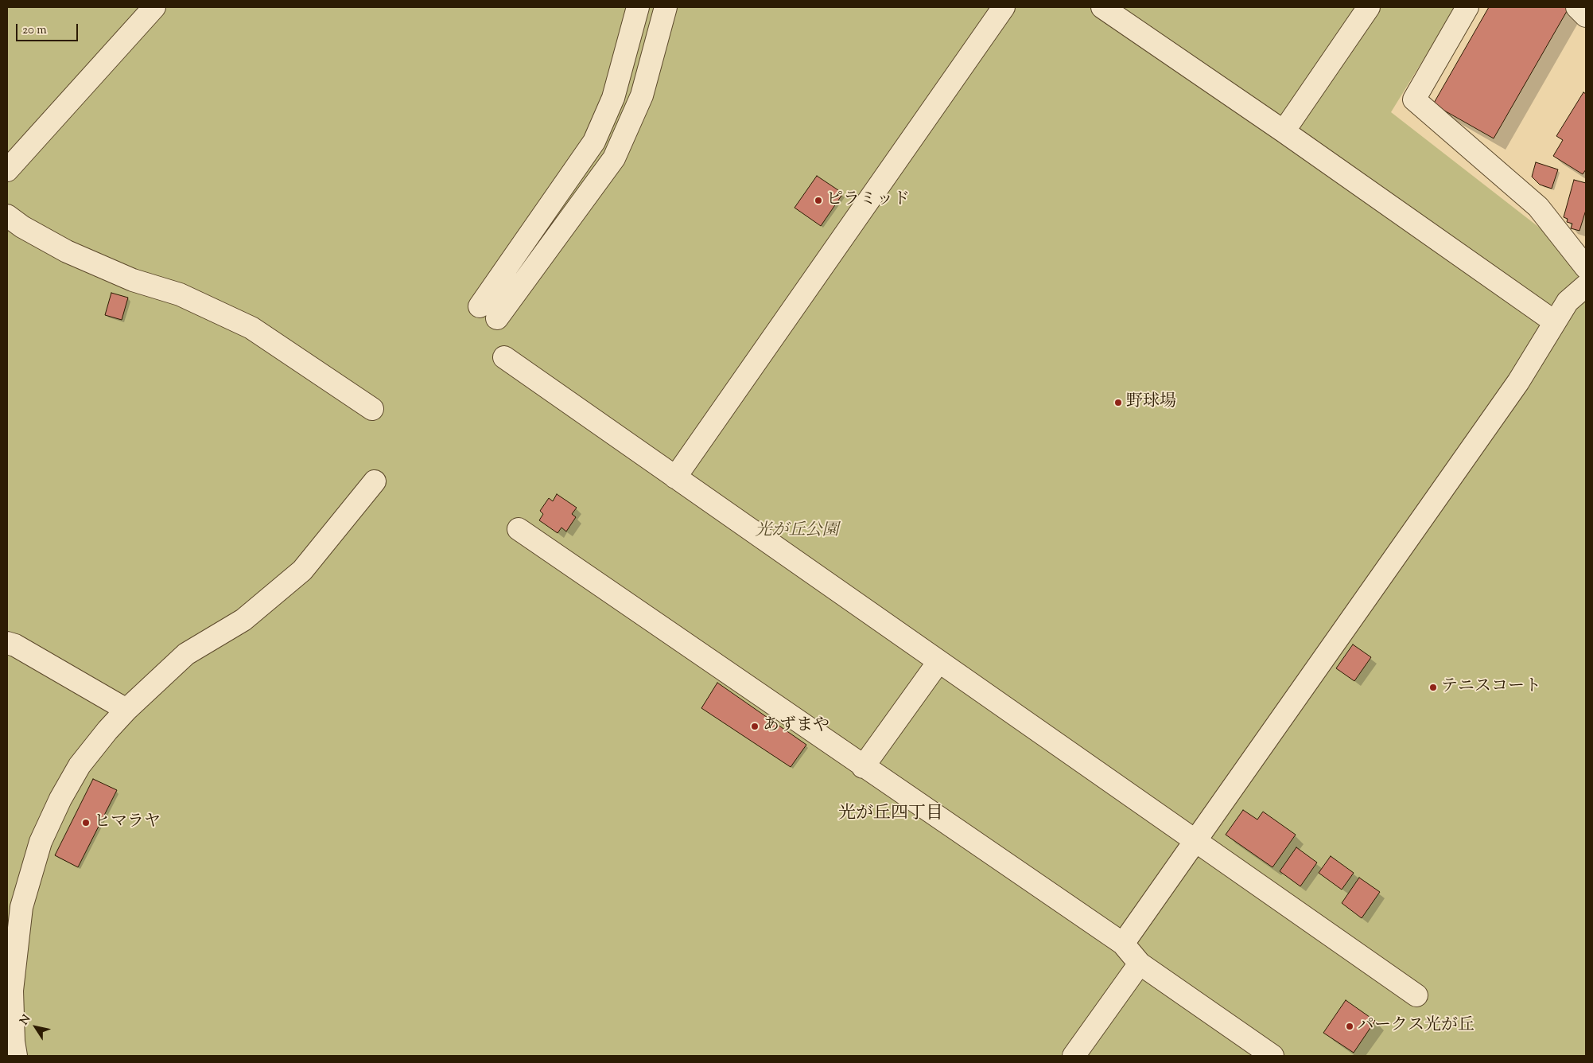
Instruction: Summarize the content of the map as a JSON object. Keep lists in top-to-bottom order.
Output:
{
  "districts": ["光が丘四丁目"],
  "parks": ["光が丘公園"],
  "places": [
    "ピラミッド",
    "野球場",
    "テニスコート",
    "あずまや",
    "ヒマラヤ",
    "パークス光が丘"
  ],
  "scale_bar": "20 m",
  "north": "top left"
}
